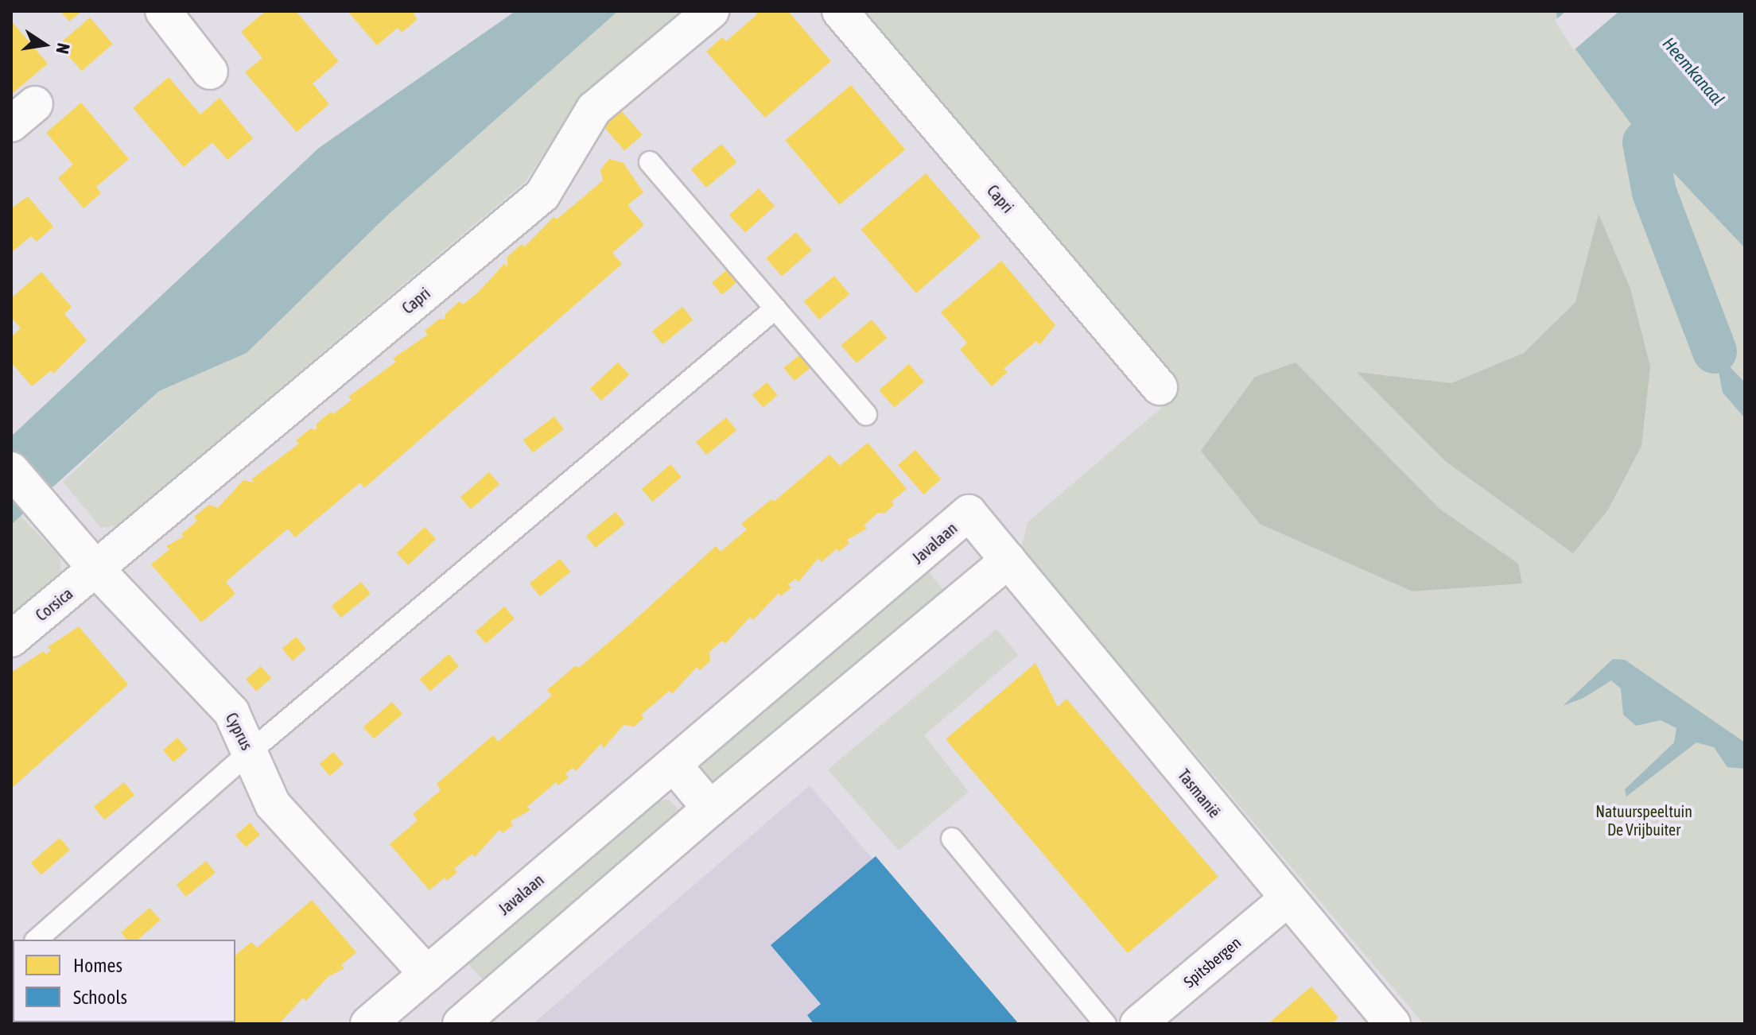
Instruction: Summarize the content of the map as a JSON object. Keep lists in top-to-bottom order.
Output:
{
  "streets": {
    "street": [
      "Capri",
      "Javalaan",
      "Corsica",
      "Cyprus",
      "Tasmanië",
      "Spitsbergen"
    ]
  },
  "crossings": [
    ["Capri", "Corsica"],
    ["Capri", "Cyprus"],
    ["Javalaan", "Cyprus"],
    ["Javalaan", "Tasmanië"],
    ["Corsica", "Cyprus"],
    ["Tasmanië", "Spitsbergen"]
  ],
  "water": ["Heemkanaal"],
  "parks": ["Natuurspeeltuin De Vrijbuiter"],
  "legend": ["Homes", "Schools"],
  "north": "right"
}
